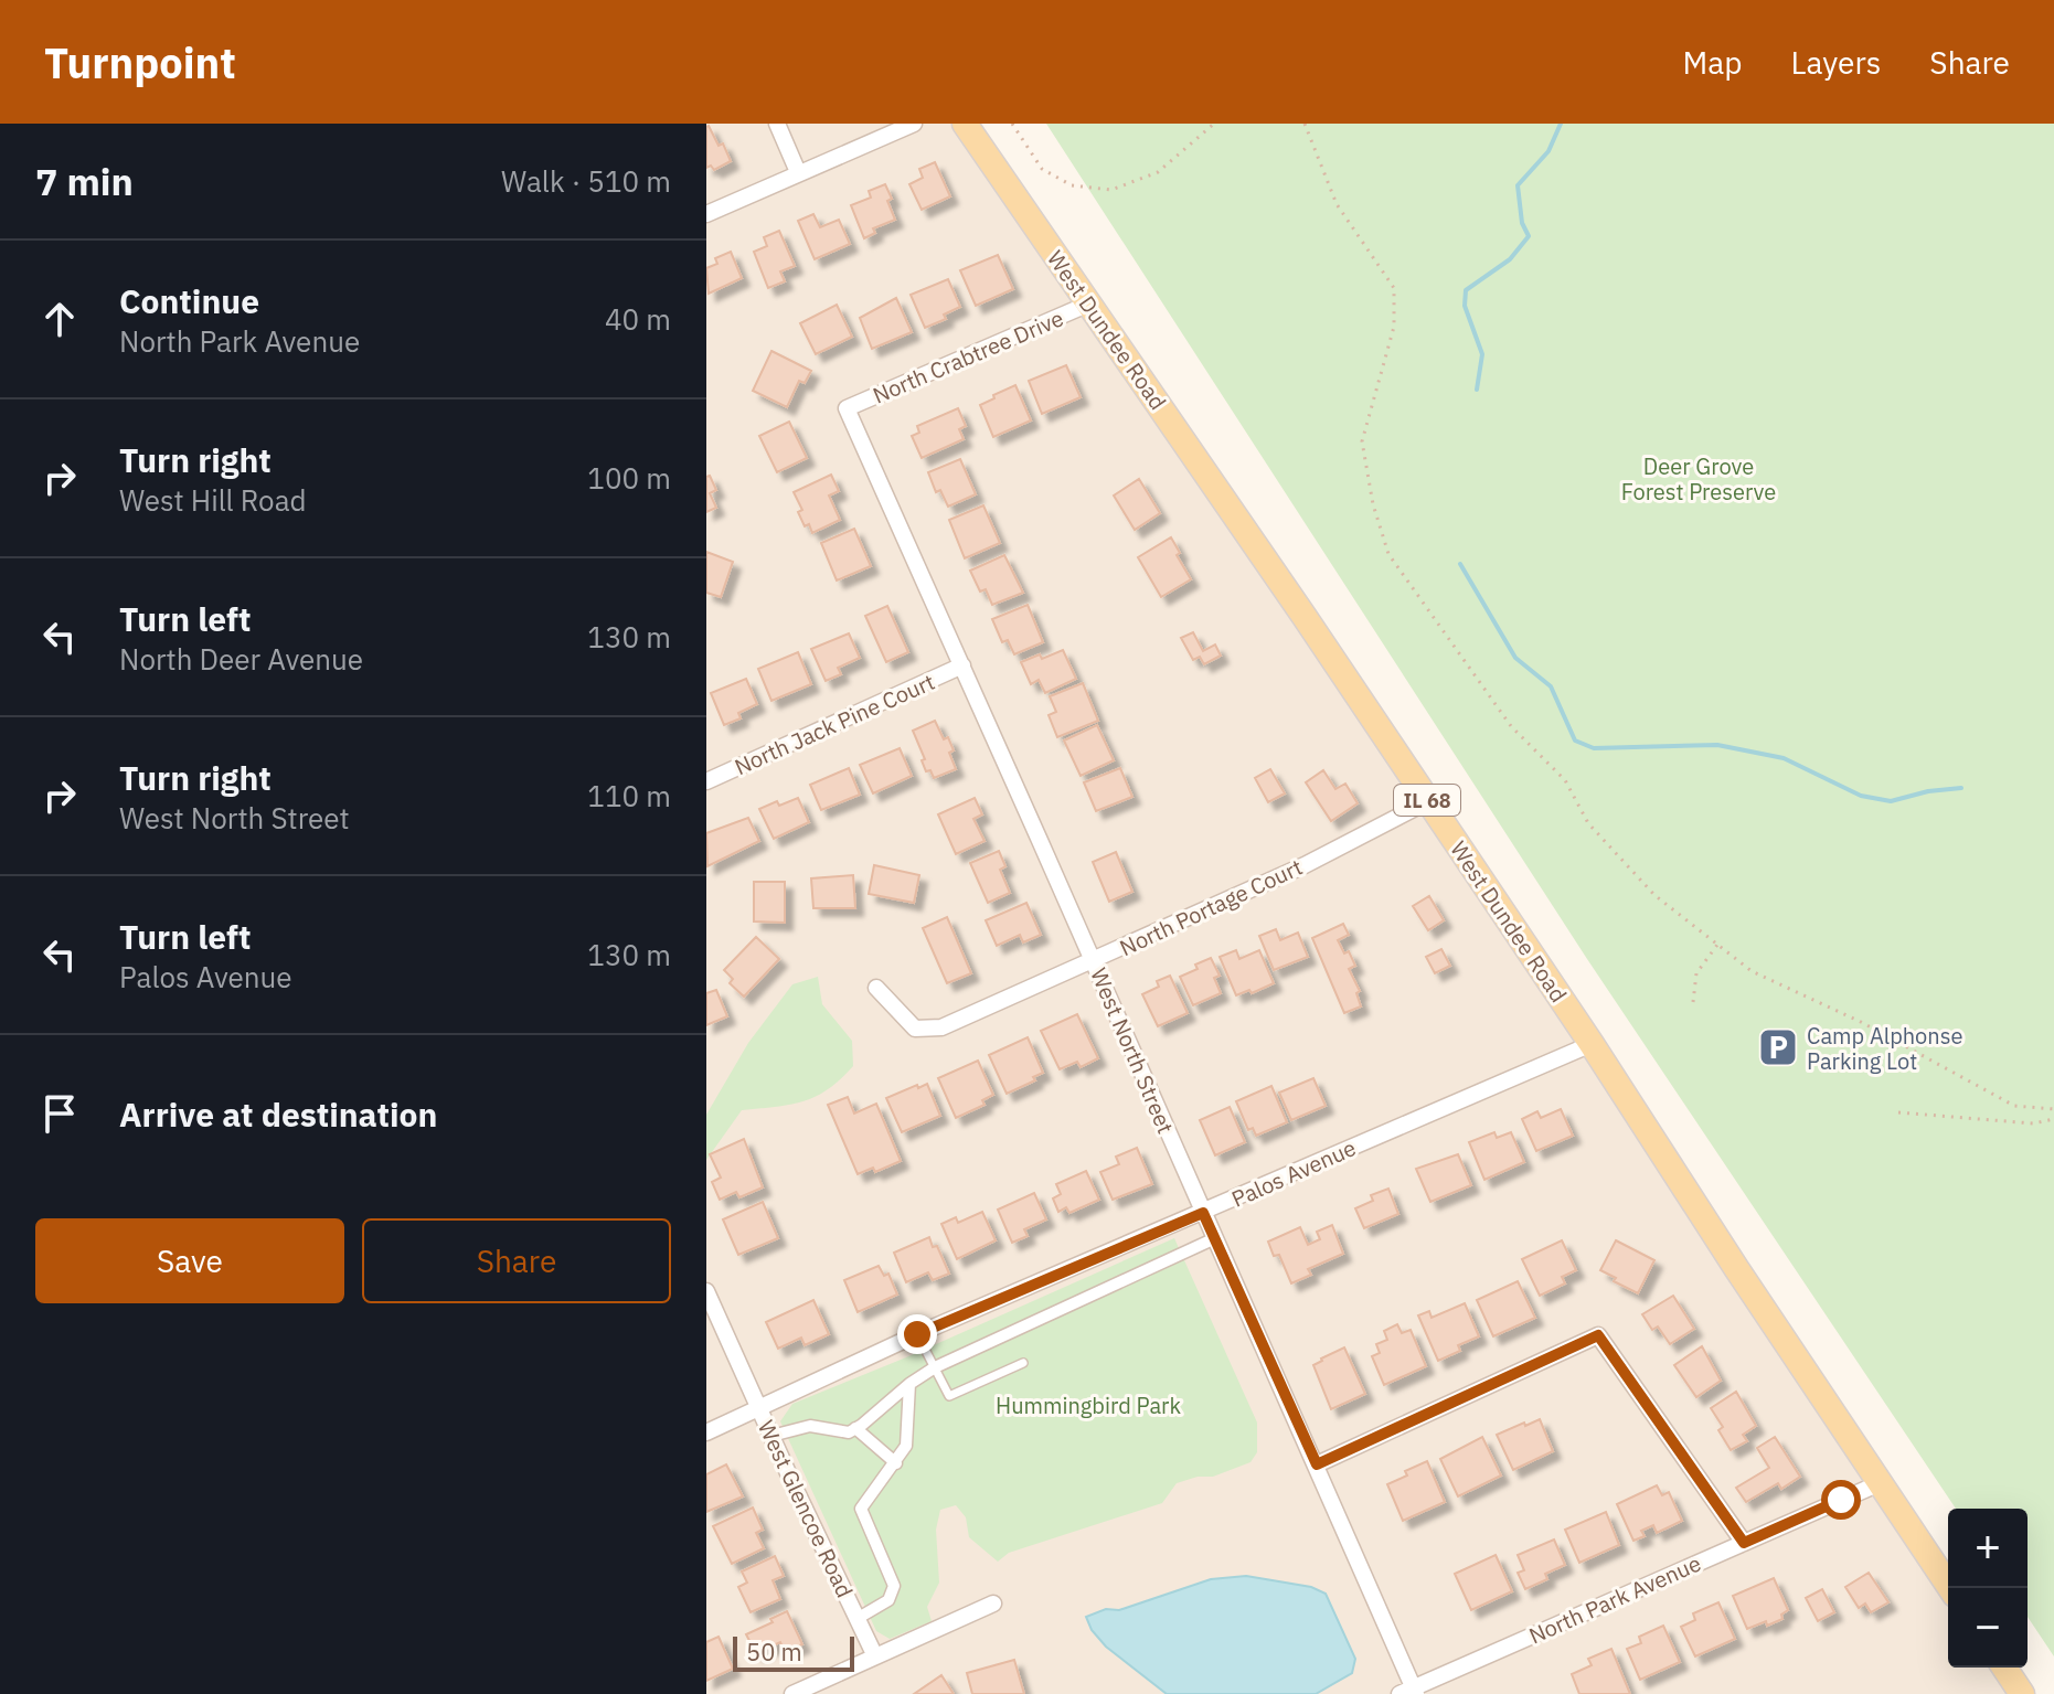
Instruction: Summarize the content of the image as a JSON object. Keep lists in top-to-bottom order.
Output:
{
  "streets": {
    "main road": ["West Dundee Road", "IL 68"],
    "street": [
      "North Crabtree Drive",
      "North Jack Pine Court",
      "North Portage Court",
      "West North Street",
      "Palos Avenue",
      "West Glencoe Road",
      "North Park Avenue"
    ]
  },
  "crossings": [
    ["West Dundee Road", "North Crabtree Drive"],
    ["West Dundee Road", "North Portage Court"],
    ["West Dundee Road", "Palos Avenue"],
    ["West Dundee Road", "North Park Avenue"],
    ["North Crabtree Drive", "West North Street"],
    ["North Jack Pine Court", "West North Street"],
    ["North Portage Court", "West North Street"],
    ["West North Street", "Palos Avenue"],
    ["West North Street", "North Park Avenue"],
    ["Palos Avenue", "West Glencoe Road"]
  ],
  "parks": ["Deer Grove Forest Preserve", "Hummingbird Park"],
  "places": {
    "parking": ["Camp Alphonse Parking Lot"]
  },
  "scale_bar": "50 m",
  "page": {
    "header": "Turnpoint",
    "nav": ["Map", "Layers", "Share"],
    "heading": ["7 min", "Walk · 510 m"],
    "list": [
      ["Continue", "North Park Avenue", "40 m"],
      ["Turn right", "West Hill Road", "100 m"],
      ["Turn left", "North Deer Avenue", "130 m"],
      ["Turn right", "West North Street", "110 m"],
      ["Turn left", "Palos Avenue", "130 m"],
      "Arrive at destination"
    ],
    "buttons": ["Save", "Share"],
    "map_buttons": ["+", "−"],
    "scale": "50 m"
  }
}
